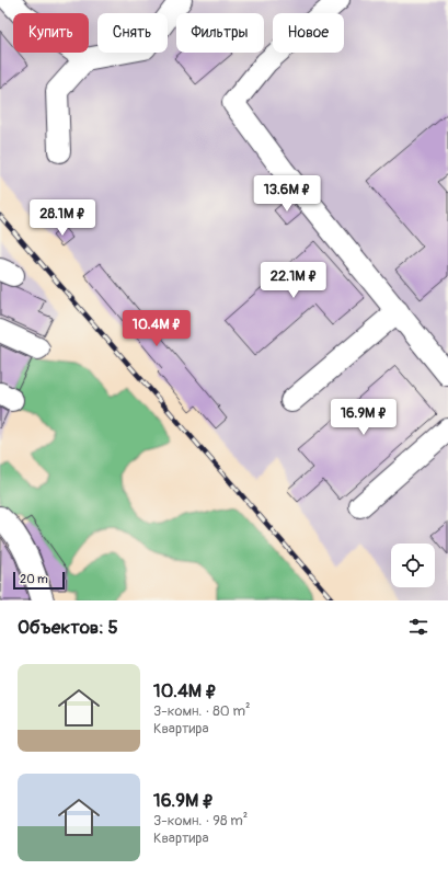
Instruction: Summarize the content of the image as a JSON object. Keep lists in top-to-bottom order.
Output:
{
  "scale_bar": "20 m",
  "page": {
    "chip": [
      "Купить",
      "Снять",
      "Фильтры",
      "Новое"
    ],
    "price": [
      "13.6M ₽",
      "28.1M ₽",
      "22.1M ₽",
      "10.4M ₽",
      "16.9M ₽"
    ],
    "scale": "20 m",
    "heading": "Объектов: 5",
    "list": [
      {
        "name": "10.4M ₽",
        "note": "3-комн. · 80 m² · Квартира"
      },
      {
        "name": "16.9M ₽",
        "note": "3-комн. · 98 m² · Квартира"
      }
    ]
  }
}
